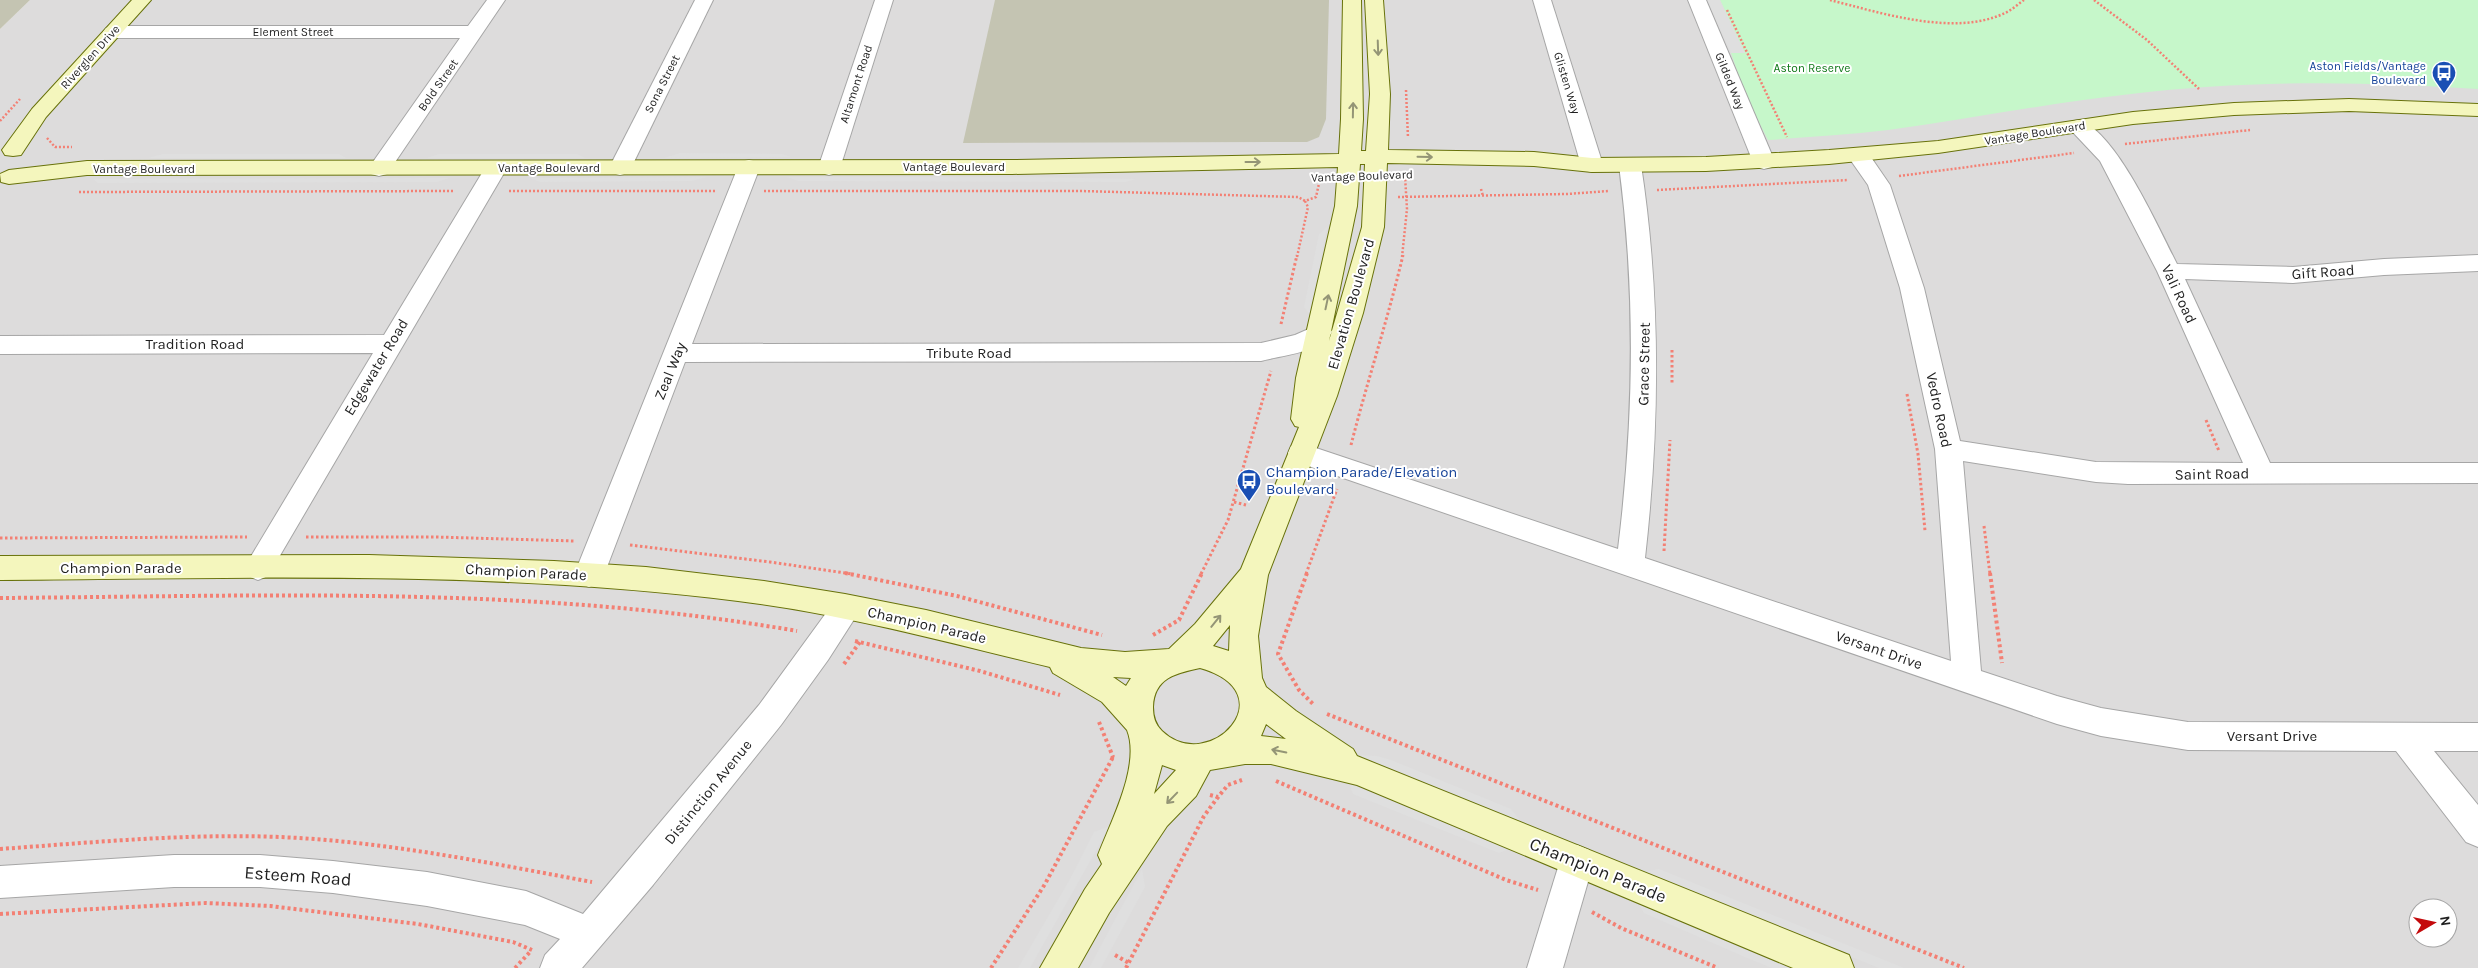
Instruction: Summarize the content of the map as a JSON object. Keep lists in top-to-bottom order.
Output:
{
  "streets": {
    "street": [
      "Element Street",
      "Riverglen Drive",
      "Gilded Way",
      "Glisten Way",
      "Sona Street",
      "Altamont Road",
      "Bold Street",
      "Vantage Boulevard",
      "Gift Road",
      "Vali Road",
      "Elevation Boulevard",
      "Tradition Road",
      "Tribute Road",
      "Grace Street",
      "Edgewater Road",
      "Zeal Way",
      "Vedro Road",
      "Saint Road",
      "Champion Parade",
      "Versant Drive",
      "Distinction Avenue",
      "Esteem Road"
    ]
  },
  "crossings": [
    ["Element Street", "Riverglen Drive"],
    ["Element Street", "Bold Street"],
    ["Riverglen Drive", "Vantage Boulevard"],
    ["Gilded Way", "Vantage Boulevard"],
    ["Glisten Way", "Vantage Boulevard"],
    ["Sona Street", "Vantage Boulevard"],
    ["Altamont Road", "Vantage Boulevard"],
    ["Bold Street", "Vantage Boulevard"],
    ["Vantage Boulevard", "Vali Road"],
    ["Vantage Boulevard", "Elevation Boulevard"],
    ["Vantage Boulevard", "Grace Street"],
    ["Vantage Boulevard", "Edgewater Road"],
    ["Vantage Boulevard", "Zeal Way"],
    ["Vantage Boulevard", "Vedro Road"],
    ["Gift Road", "Vali Road"],
    ["Vali Road", "Saint Road"],
    ["Elevation Boulevard", "Champion Parade"],
    ["Elevation Boulevard", "Versant Drive"],
    ["Tradition Road", "Edgewater Road"],
    ["Tribute Road", "Zeal Way"],
    ["Grace Street", "Versant Drive"],
    ["Edgewater Road", "Champion Parade"],
    ["Zeal Way", "Champion Parade"],
    ["Vedro Road", "Saint Road"],
    ["Vedro Road", "Versant Drive"],
    ["Champion Parade", "Distinction Avenue"],
    ["Distinction Avenue", "Esteem Road"]
  ],
  "parks": ["Aston Reserve"],
  "places": {
    "bus stop": ["Aston Fields/Vantage Boulevard", "Champion Parade/Elevation Boulevard"]
  },
  "north": "right"
}
